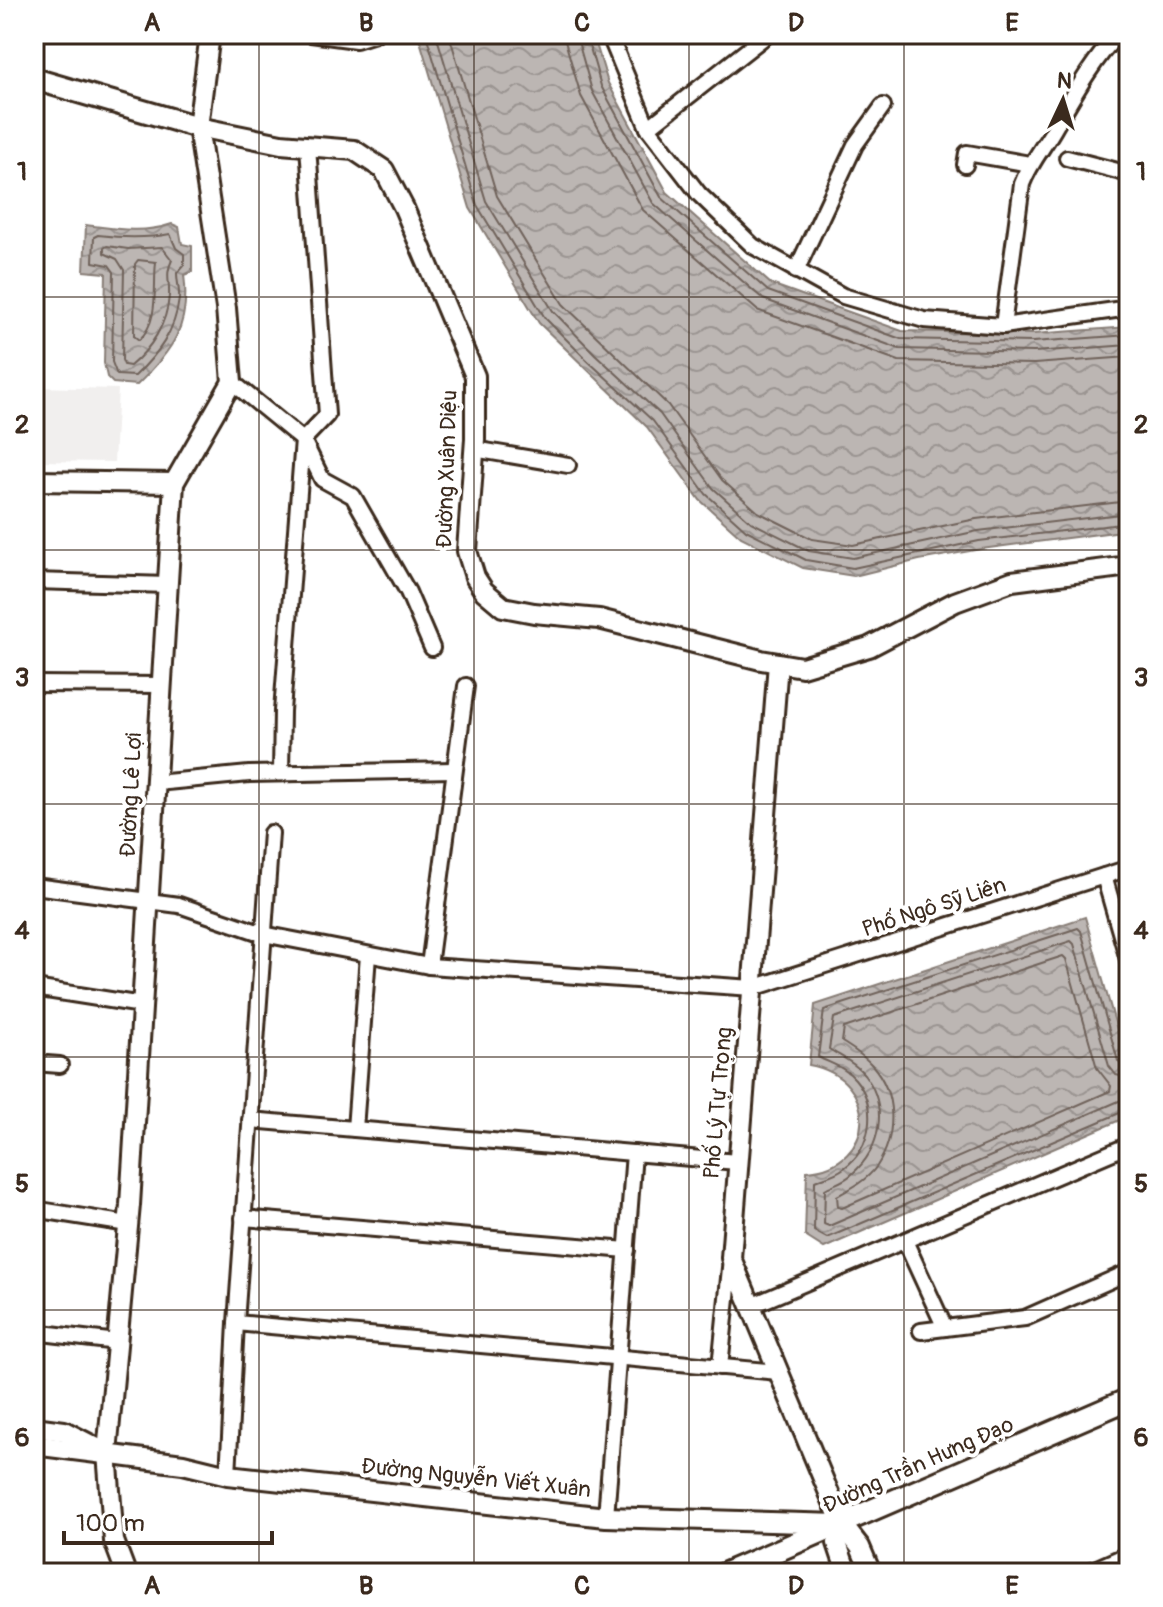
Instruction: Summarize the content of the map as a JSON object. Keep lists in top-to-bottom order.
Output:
{
  "streets": {
    "main road": ["Đường Trần Hưng Đạo"],
    "street": [
      "Đường Xuân Diệu",
      "Đường Lê Lợi",
      "Phố Ngô Sỹ Liên",
      "Phố Lý Tự Trọng",
      "Đường Nguyễn Viết Xuân"
    ]
  },
  "crossings": [
    ["Đường Xuân Diệu", "Phố Lý Tự Trọng"],
    ["Đường Lê Lợi", "Đường Nguyễn Viết Xuân"],
    ["Phố Ngô Sỹ Liên", "Phố Lý Tự Trọng"],
    ["Phố Lý Tự Trọng", "Đường Trần Hưng Đạo"],
    ["Phố Lý Tự Trọng", "Đường Nguyễn Viết Xuân"],
    ["Đường Trần Hưng Đạo", "Đường Nguyễn Viết Xuân"]
  ],
  "scale_bar": "100 m",
  "north": "top",
  "grid": {
    "columns": [
      "A",
      "B",
      "C",
      "D",
      "E"
    ],
    "rows": [
      "1",
      "2",
      "3",
      "4",
      "5",
      "6"
    ]
  }
}
